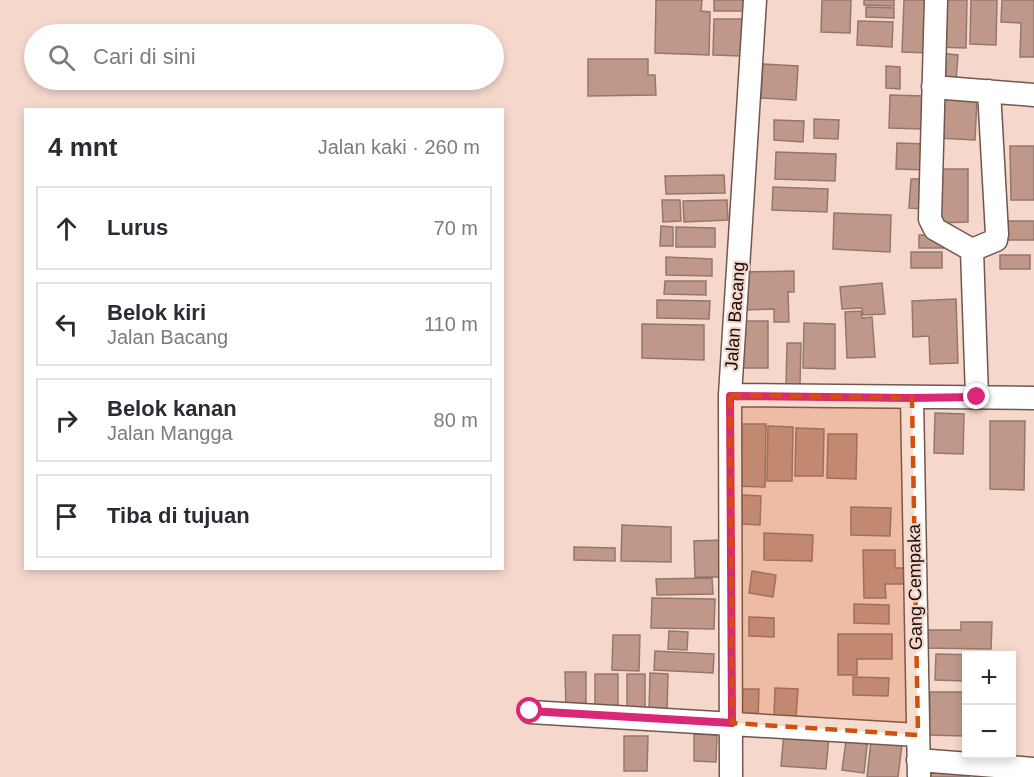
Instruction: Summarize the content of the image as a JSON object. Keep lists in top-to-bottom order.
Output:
{
  "streets": {
    "street": ["Jalan Bacang", "Gang Cempaka"]
  },
  "page": {
    "search": "Cari di sini",
    "heading": ["4 mnt", "Jalan kaki · 260 m"],
    "list": [
      ["Lurus", "70 m"],
      ["Belok kiri", "Jalan Bacang", "110 m"],
      ["Belok kanan", "Jalan Mangga", "80 m"],
      "Tiba di tujuan"
    ],
    "map_buttons": ["+", "−"]
  }
}
